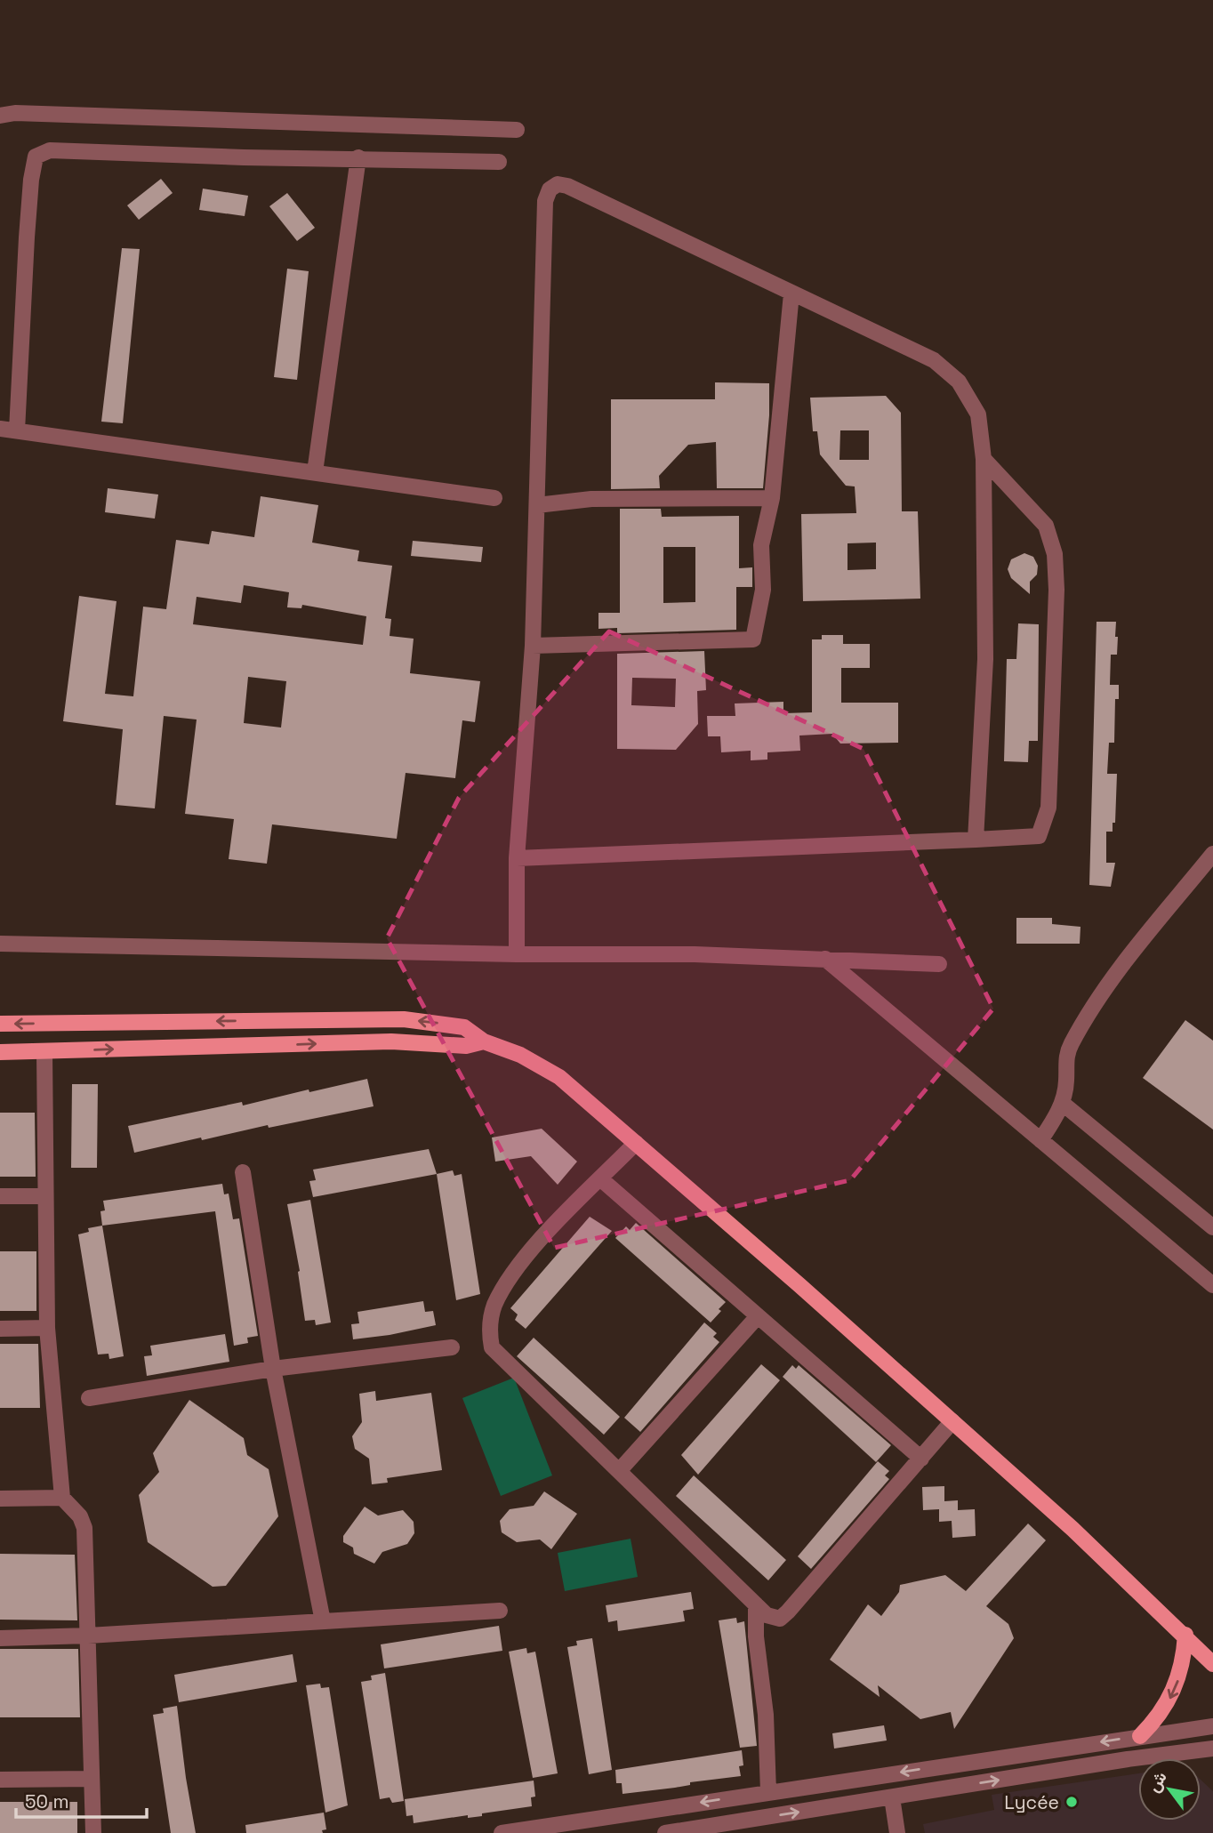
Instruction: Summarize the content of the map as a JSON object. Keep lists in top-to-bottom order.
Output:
{
  "places": ["Lycée"],
  "scale_bar": "50 m",
  "north": "top left"
}
